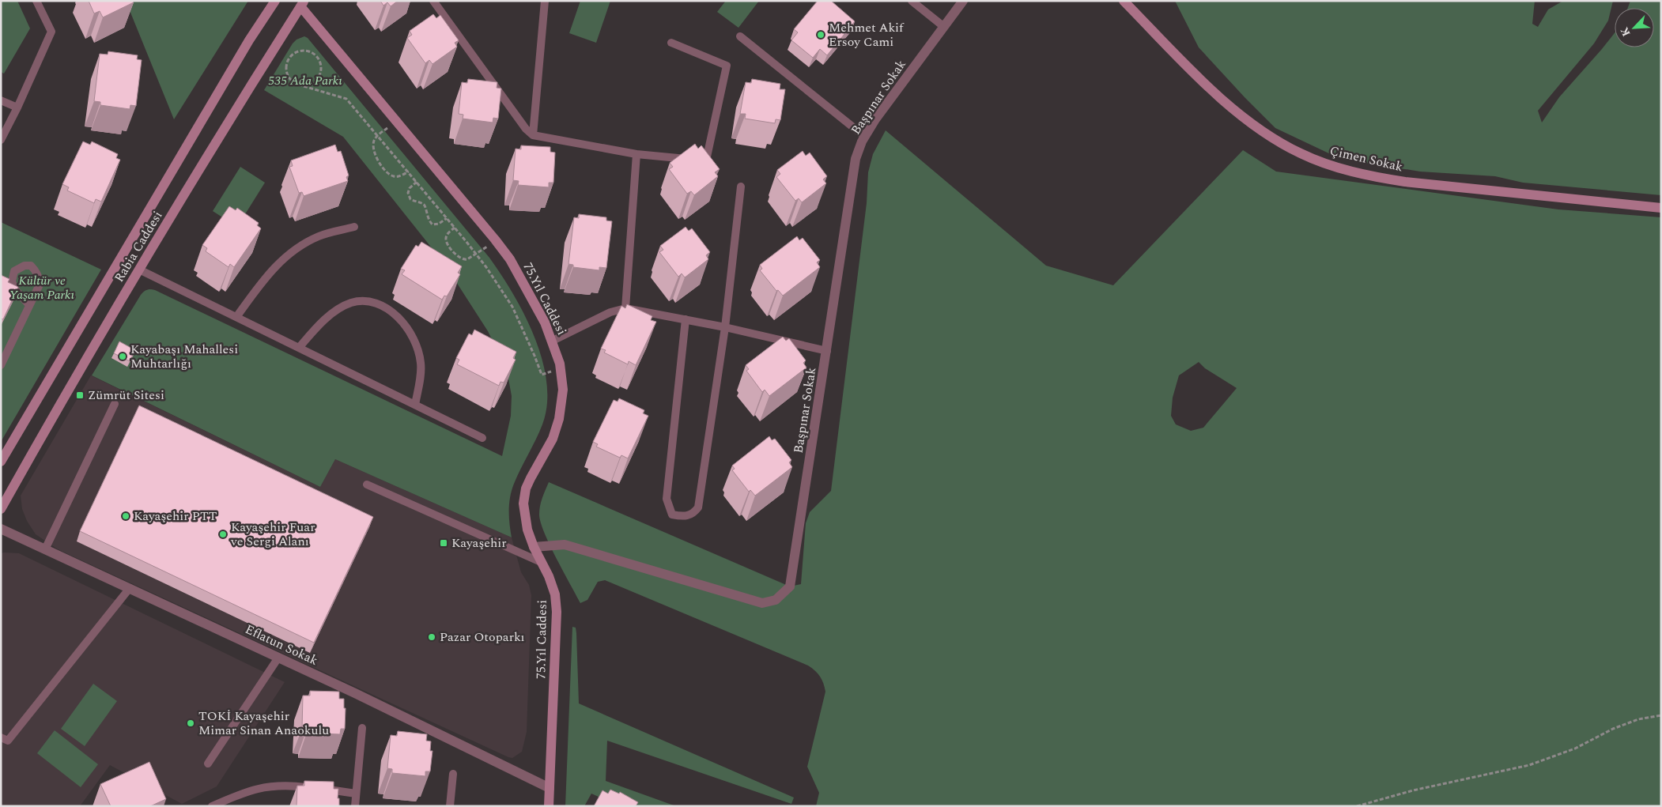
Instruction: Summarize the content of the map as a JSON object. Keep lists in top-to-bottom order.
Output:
{
  "streets": {
    "street": [
      "Başpınar Sokak",
      "Çimen Sokak",
      "Rabia Caddesi",
      "75.Yıl Caddesi",
      "Eflatun Sokak"
    ]
  },
  "crossings": [
    ["Başpınar Sokak", "75.Yıl Caddesi"],
    ["Rabia Caddesi", "75.Yıl Caddesi"],
    ["75.Yıl Caddesi", "Eflatun Sokak"]
  ],
  "parks": ["535 Ada Parkı", "Kültür ve Yaşam Parkı"],
  "places": {
    "other": [
      "Mehmet Akif Ersoy Cami",
      "Kayabaşı Mahallesi Muhtarlığı",
      "Kayaşehir PTT",
      "Kayaşehir Fuar ve Sergi Alanı",
      "Pazar Otoparkı",
      "TOKİ Kayaşehir Mimar Sinan Anaokulu"
    ],
    "transit": ["Zümrüt Sitesi", "Kayaşehir"]
  },
  "north": "bottom left"
}
